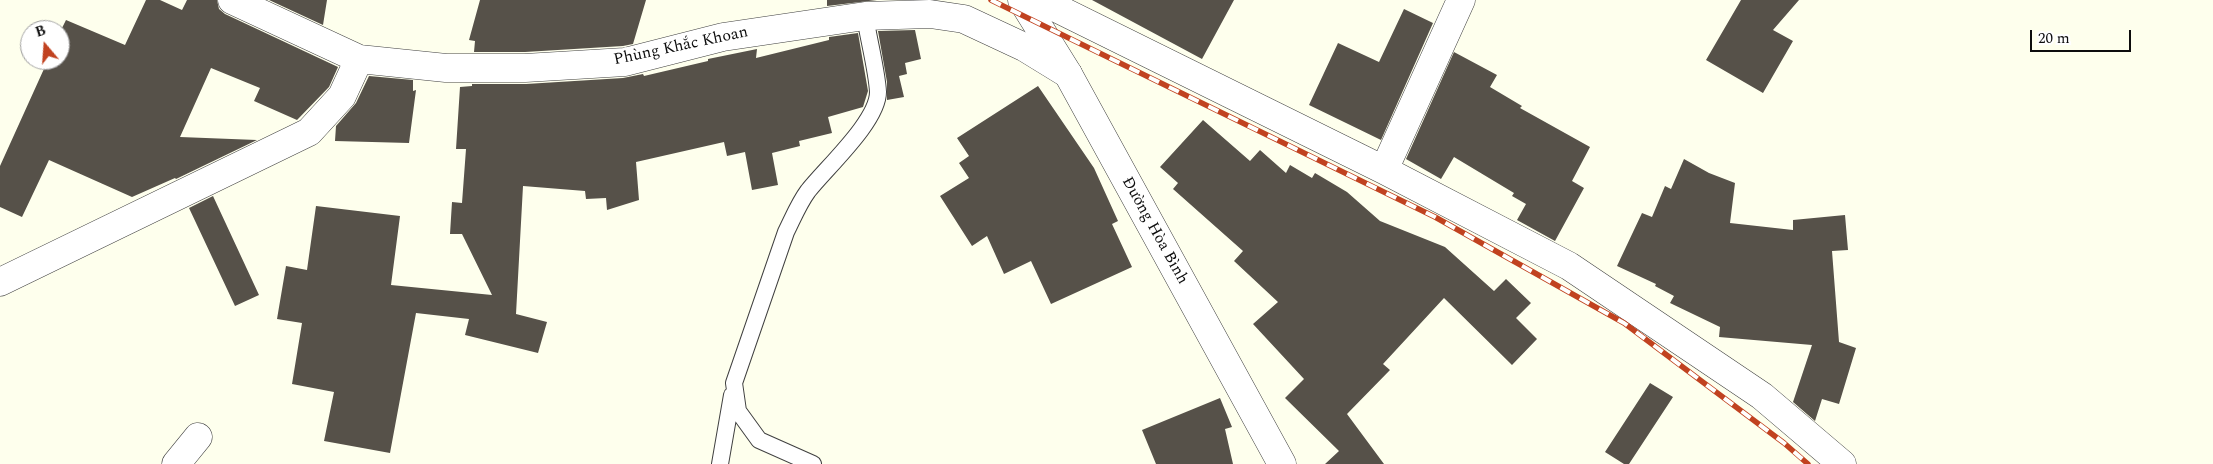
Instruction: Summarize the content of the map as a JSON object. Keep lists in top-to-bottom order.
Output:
{
  "streets": {
    "street": ["Phùng Khắc Khoan", "Đường Hòa Bình"]
  },
  "crossings": [
    ["Phùng Khắc Khoan", "Đường Hòa Bình"]
  ],
  "scale_bar": "20 m",
  "north": "top"
}
